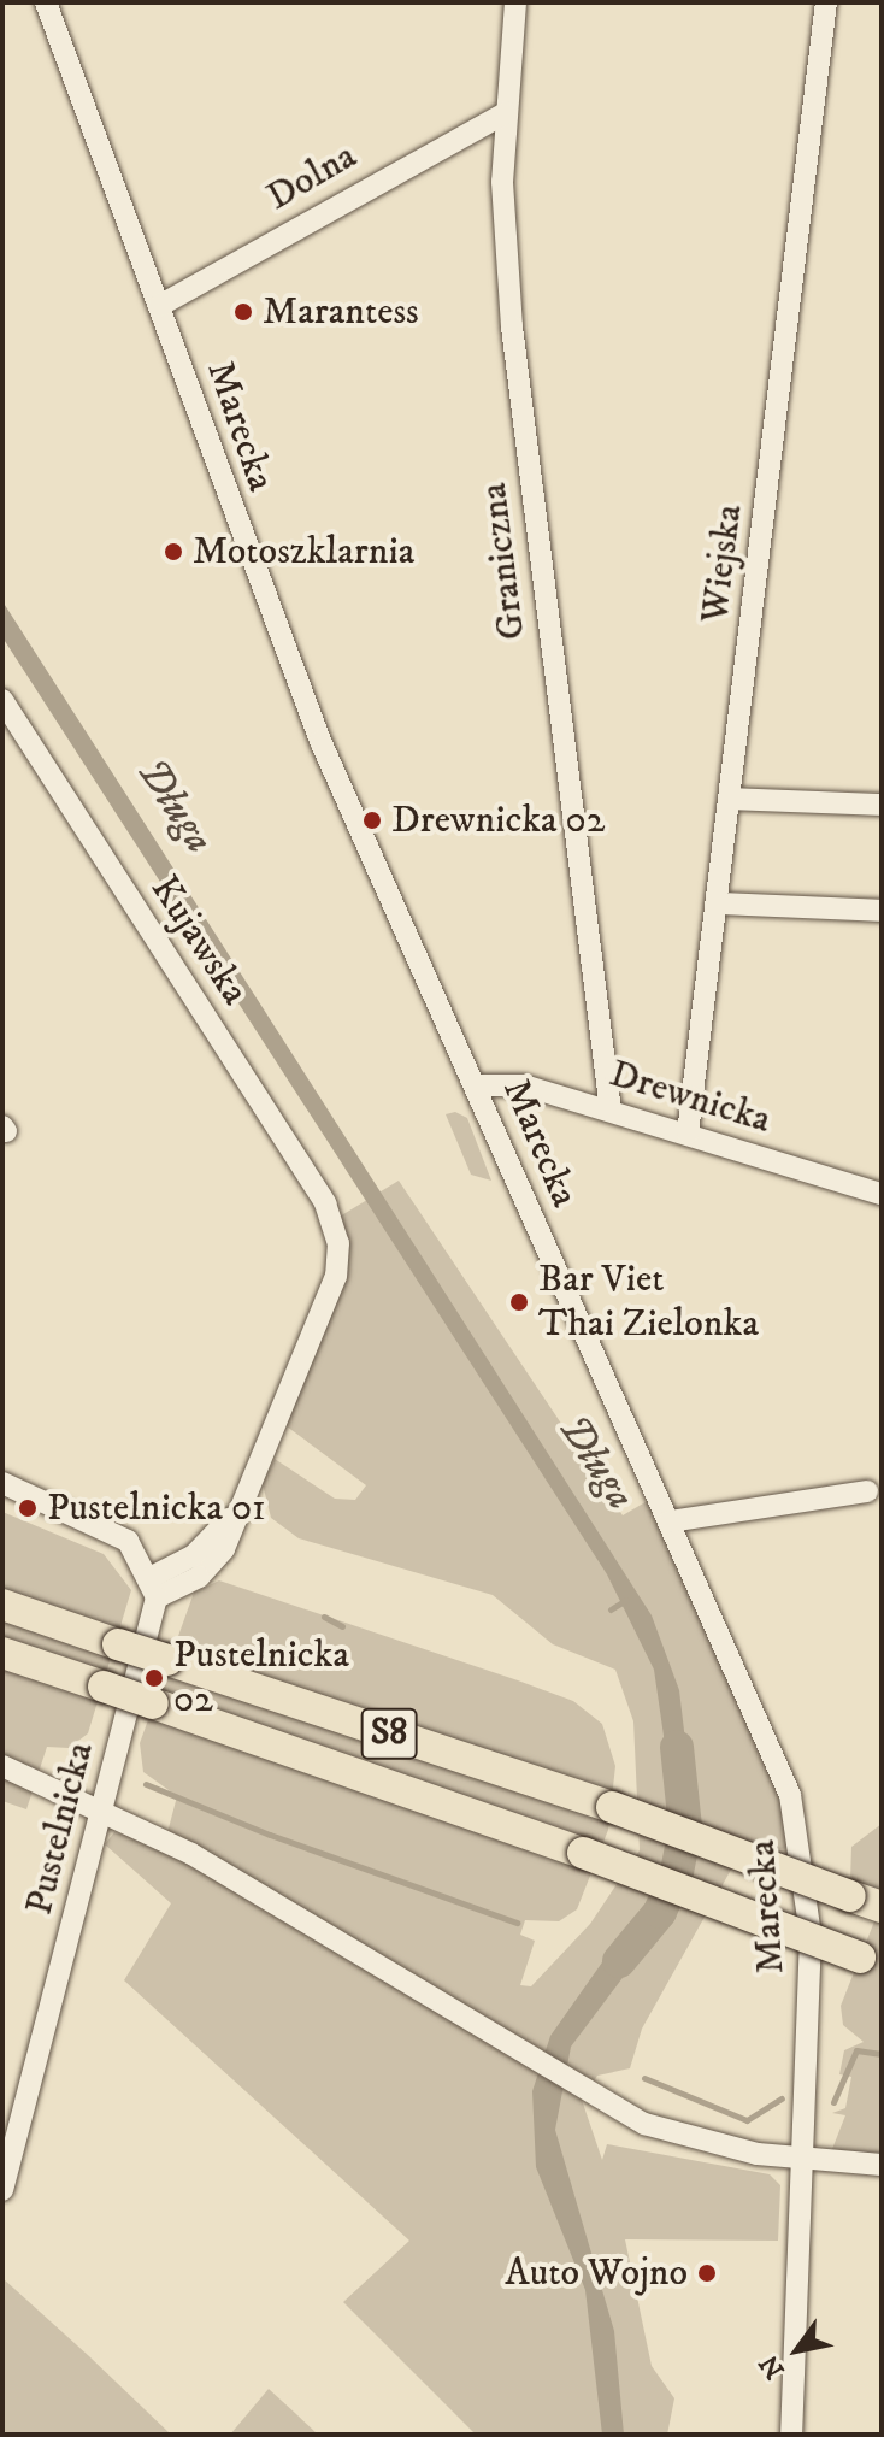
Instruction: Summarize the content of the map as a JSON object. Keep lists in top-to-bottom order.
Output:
{
  "streets": {
    "highway": ["S8"],
    "street": [
      "Dolna",
      "Marecka",
      "Graniczna",
      "Wiejska",
      "Kujawska",
      "Drewnicka",
      "Pustelnicka"
    ]
  },
  "crossings": [
    ["Dolna", "Marecka"],
    ["Dolna", "Graniczna"],
    ["Marecka", "Drewnicka"],
    ["Graniczna", "Drewnicka"],
    ["Wiejska", "Drewnicka"],
    ["Kujawska", "Pustelnicka"]
  ],
  "water": ["Długa"],
  "places": [
    "Marantess",
    "Motoszklarnia",
    "Drewnicka 02",
    "Bar Viet Thai Zielonka",
    "Pustelnicka 01",
    "Pustelnicka 02",
    "Auto Wojno"
  ],
  "north": "bottom left"
}
